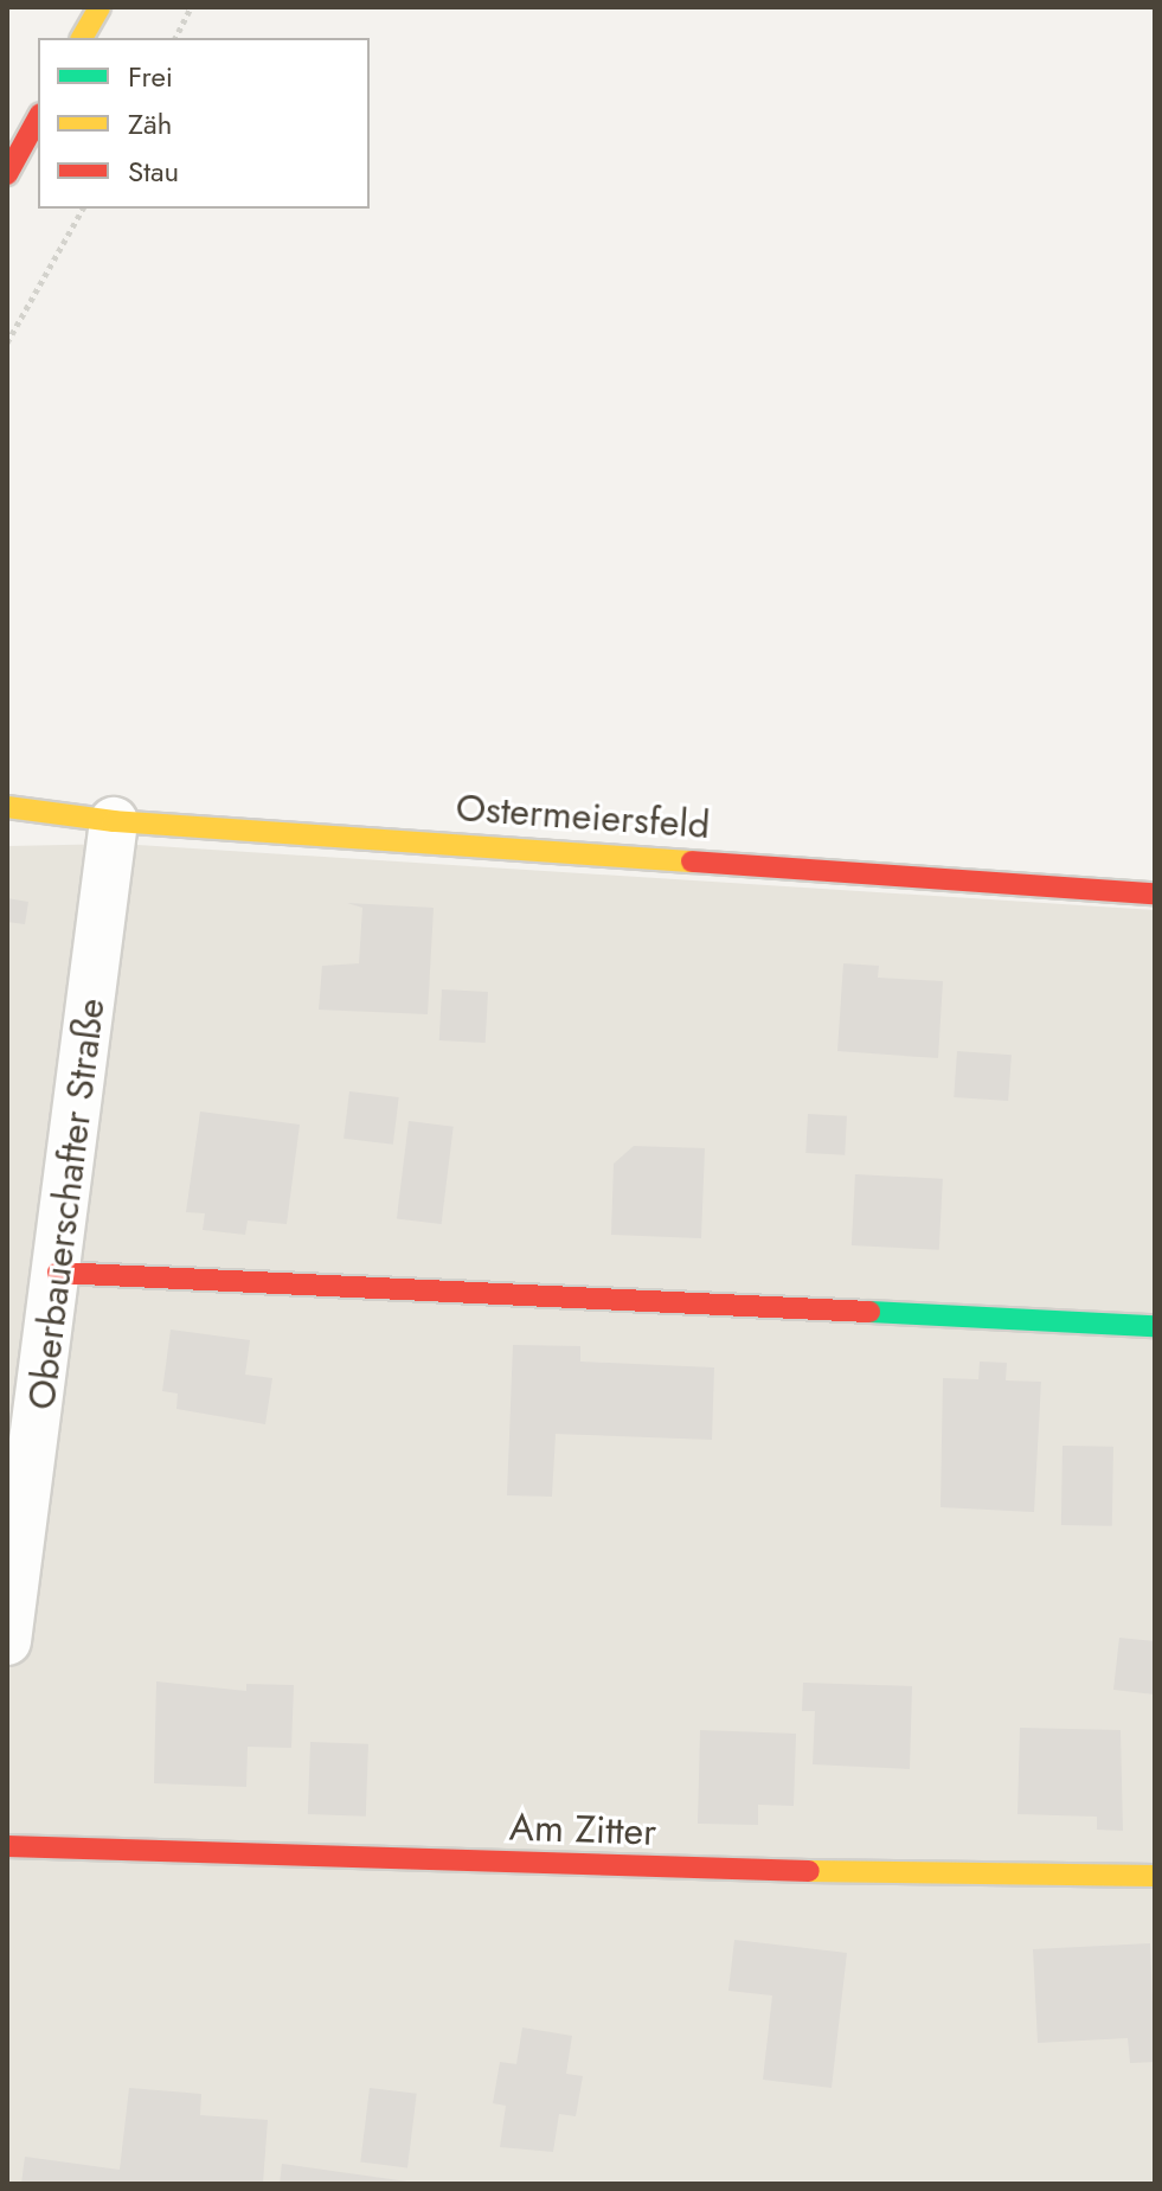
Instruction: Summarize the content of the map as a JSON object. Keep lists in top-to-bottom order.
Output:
{
  "streets": {
    "street": ["Ostermeiersfeld", "Oberbauerschafter Straße", "Am Zitter"]
  },
  "crossings": [
    ["Ostermeiersfeld", "Oberbauerschafter Straße"]
  ],
  "legend": ["Frei", "Zäh", "Stau"]
}
